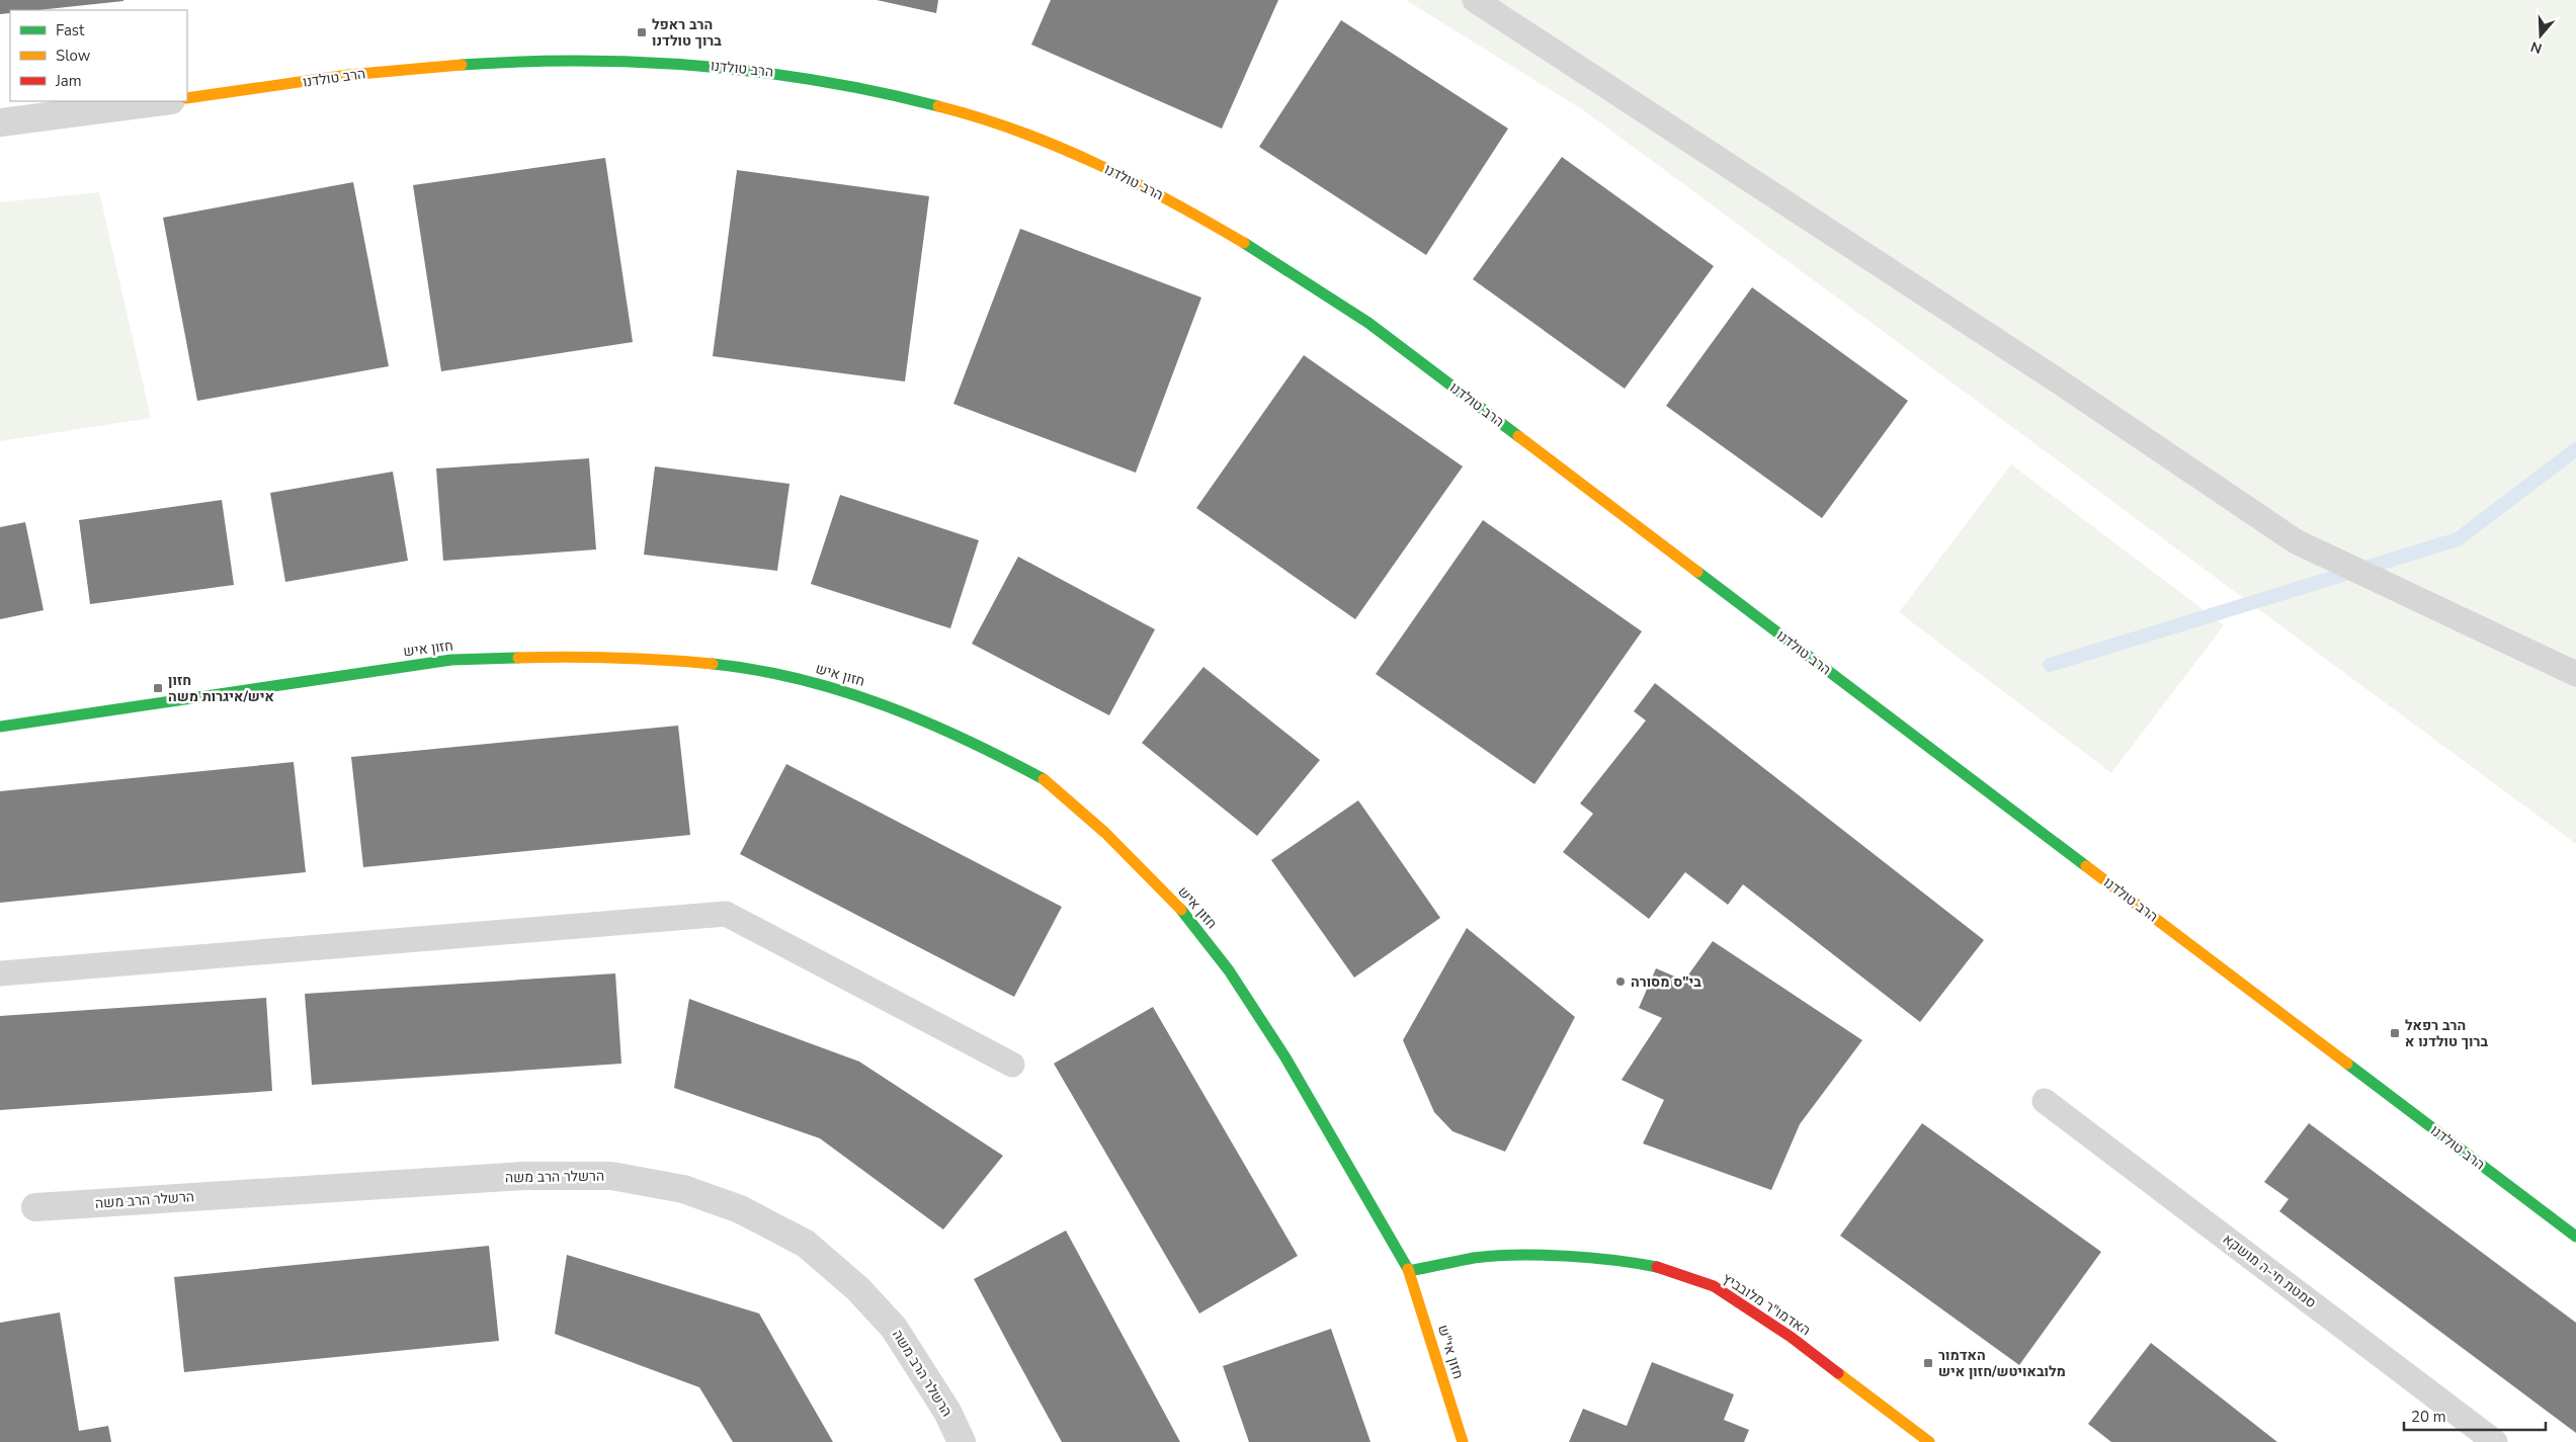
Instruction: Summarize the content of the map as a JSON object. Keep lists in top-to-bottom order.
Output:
{
  "streets": {
    "street": [
      "הרב טולדנו",
      "חזון איש",
      "הרשלר הרב משה",
      "האדמו\"ר מלובביץ",
      "חזון אי\"ש"
    ],
    "lane": ["סמטת חי-ה מושקא"]
  },
  "crossings": [
    ["חזון איש", "האדמו\"ר מלובביץ"],
    ["חזון איש", "חזון אי\"ש"],
    ["האדמו\"ר מלובביץ", "חזון אי\"ש"]
  ],
  "places": {
    "transit": [
      "הרב ראפל ברוך טולדנו",
      "חזון איש/איגרות משה",
      "הרב רפאל ברוך טולדנו א",
      "האדמור מלובאויטש/חזון איש"
    ],
    "other": ["בי\"ס מסורה"]
  },
  "legend": ["Fast", "Slow", "Jam"],
  "scale_bar": "20 m",
  "north": "bottom"
}
